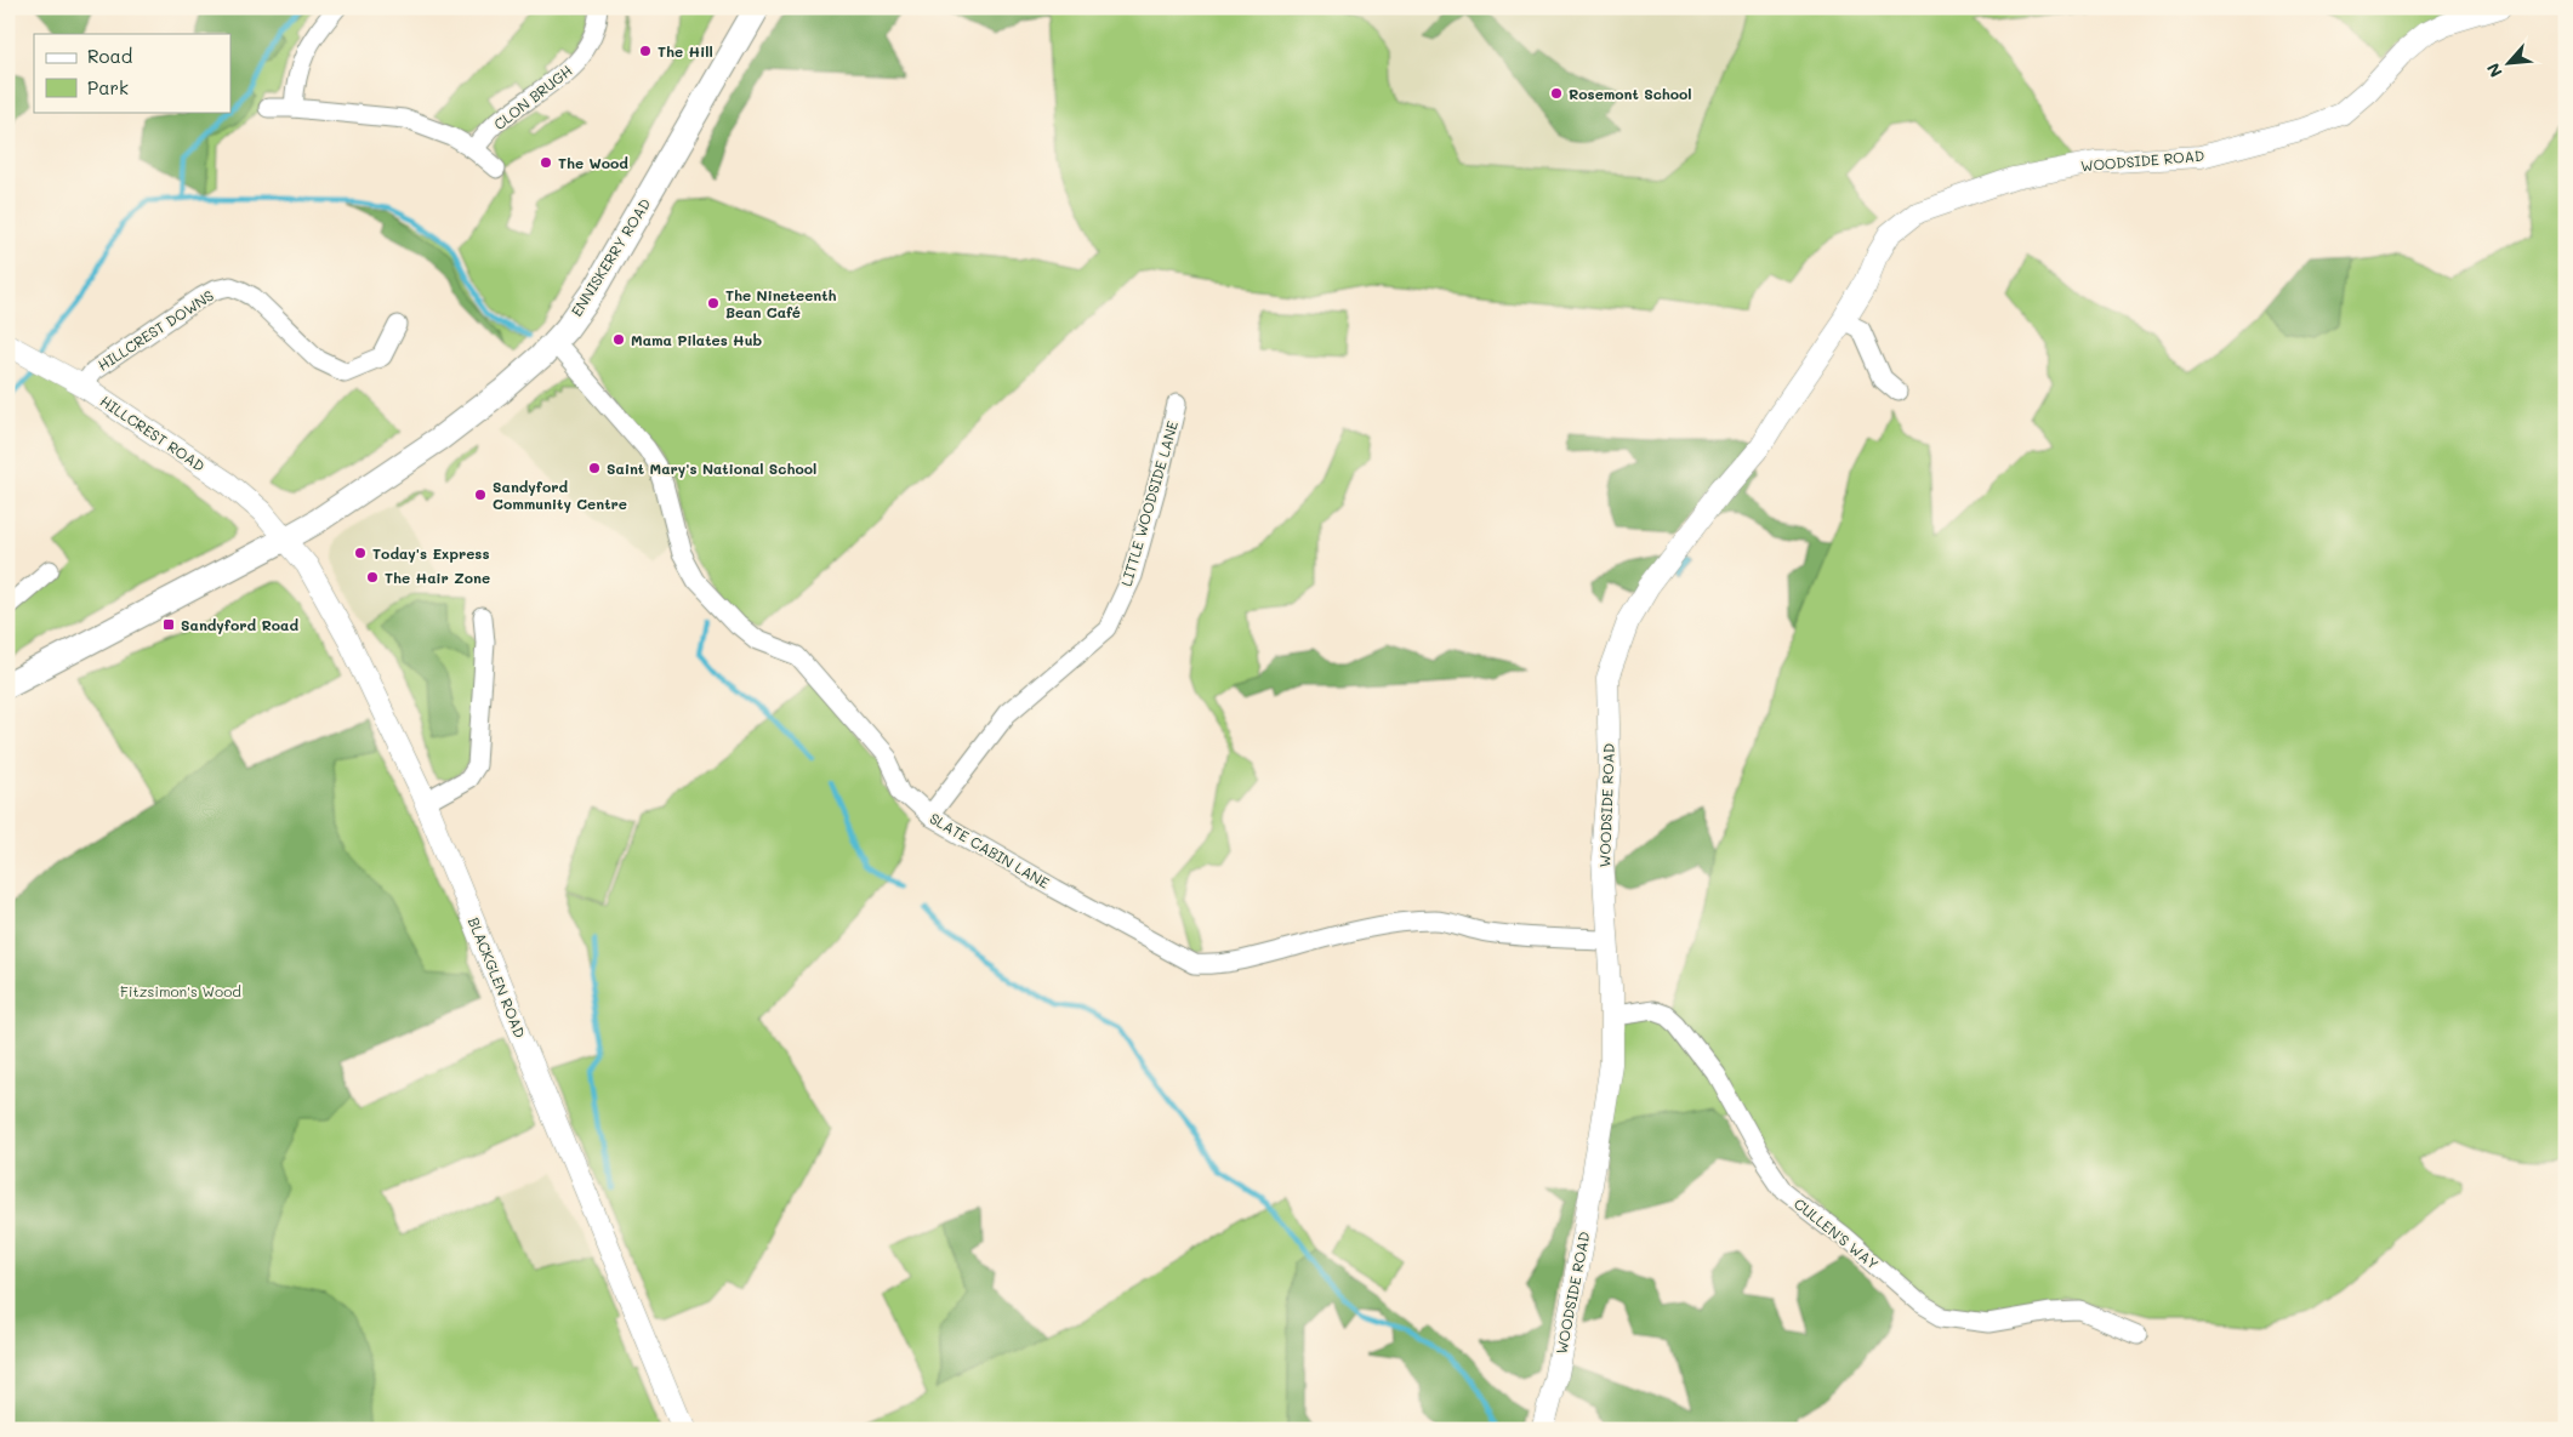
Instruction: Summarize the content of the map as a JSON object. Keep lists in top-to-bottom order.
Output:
{
  "streets": {
    "main road": ["ENNISKERRY ROAD"],
    "street": [
      "CLON BRUGH",
      "WOODSIDE ROAD",
      "HILLCREST DOWNS",
      "HILLCREST ROAD",
      "LITTLE WOODSIDE LANE",
      "SLATE CABIN LANE",
      "BLACKGLEN ROAD",
      "CULLEN'S WAY"
    ]
  },
  "crossings": [
    ["WOODSIDE ROAD", "SLATE CABIN LANE"],
    ["WOODSIDE ROAD", "CULLEN'S WAY"],
    ["ENNISKERRY ROAD", "HILLCREST ROAD"],
    ["ENNISKERRY ROAD", "SLATE CABIN LANE"],
    ["ENNISKERRY ROAD", "BLACKGLEN ROAD"],
    ["HILLCREST DOWNS", "HILLCREST ROAD"],
    ["HILLCREST ROAD", "BLACKGLEN ROAD"],
    ["LITTLE WOODSIDE LANE", "SLATE CABIN LANE"]
  ],
  "parks": ["Fitzsimon's Wood"],
  "places": {
    "other": [
      "The Hill",
      "Rosemont School",
      "The Wood",
      "The Nineteenth Bean Café",
      "Mama Pilates Hub",
      "Saint Mary's National School",
      "Sandyford Community Centre",
      "Today's Express",
      "The Hair Zone"
    ],
    "transit": ["Sandyford Road"]
  },
  "legend": ["Road", "Park"],
  "north": "bottom left"
}
